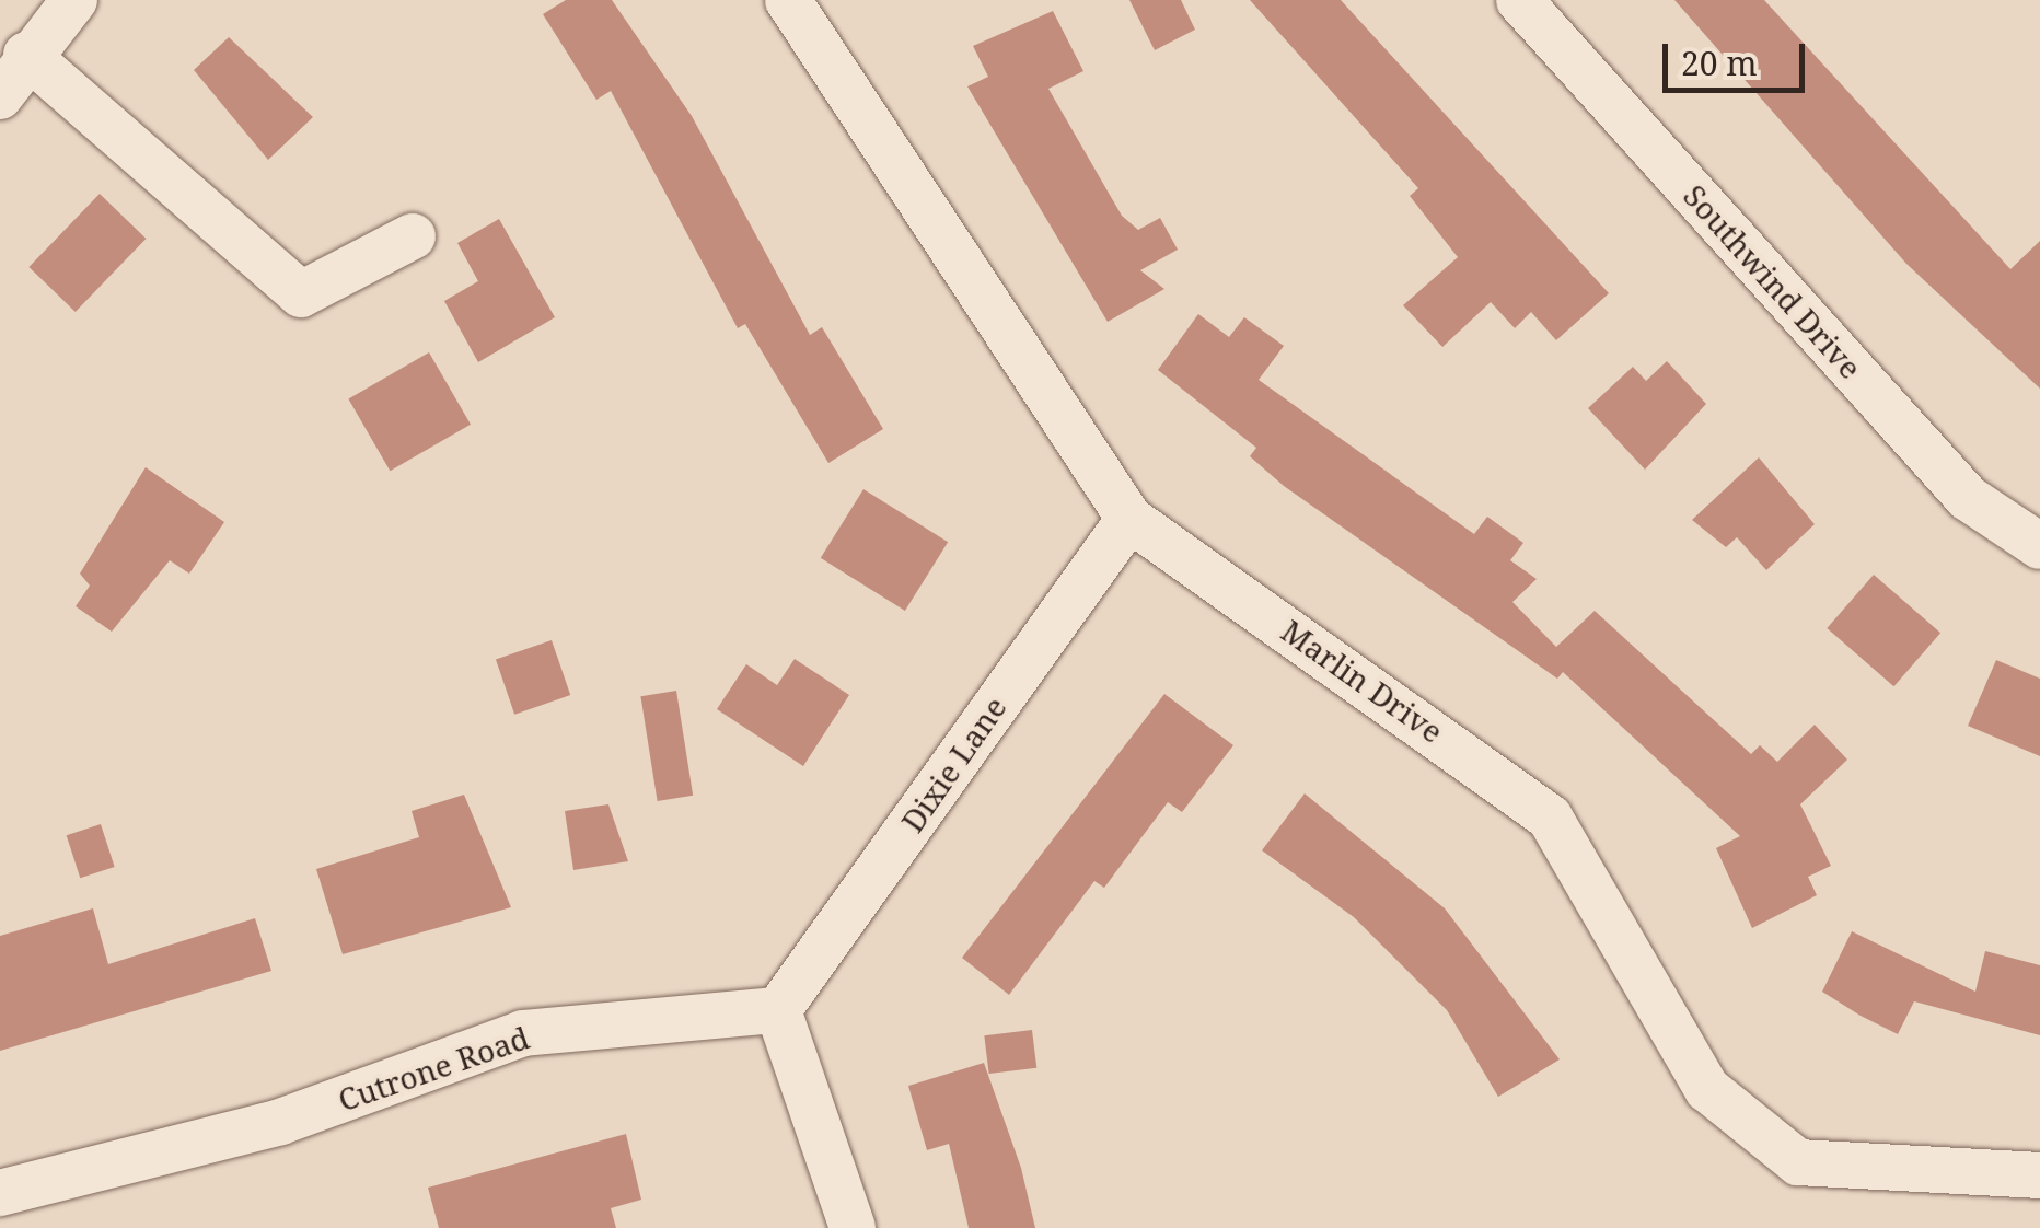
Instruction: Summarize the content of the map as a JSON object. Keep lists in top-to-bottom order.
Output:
{
  "streets": {
    "street": [
      "Southwind Drive",
      "Marlin Drive",
      "Dixie Lane",
      "Cutrone Road"
    ]
  },
  "crossings": [
    ["Marlin Drive", "Dixie Lane"],
    ["Dixie Lane", "Cutrone Road"]
  ],
  "scale_bar": "20 m"
}
